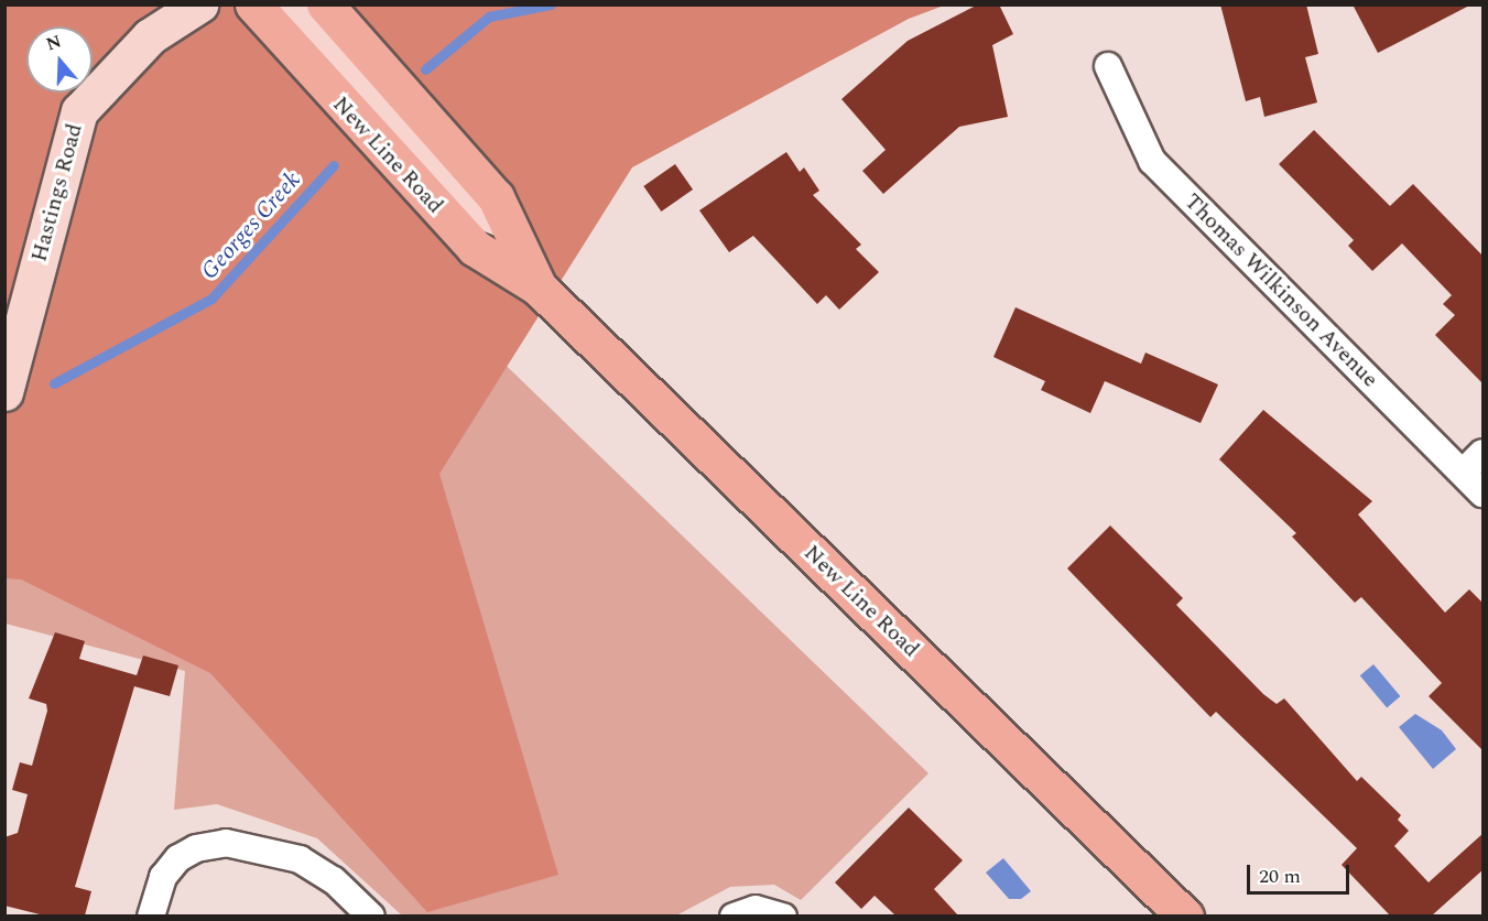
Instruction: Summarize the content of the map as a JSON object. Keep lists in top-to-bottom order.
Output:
{
  "streets": {
    "main road": ["New Line Road", "Hastings Road"],
    "street": ["Thomas Wilkinson Avenue"]
  },
  "water": ["Georges Creek"],
  "scale_bar": "20 m",
  "north": "top"
}
